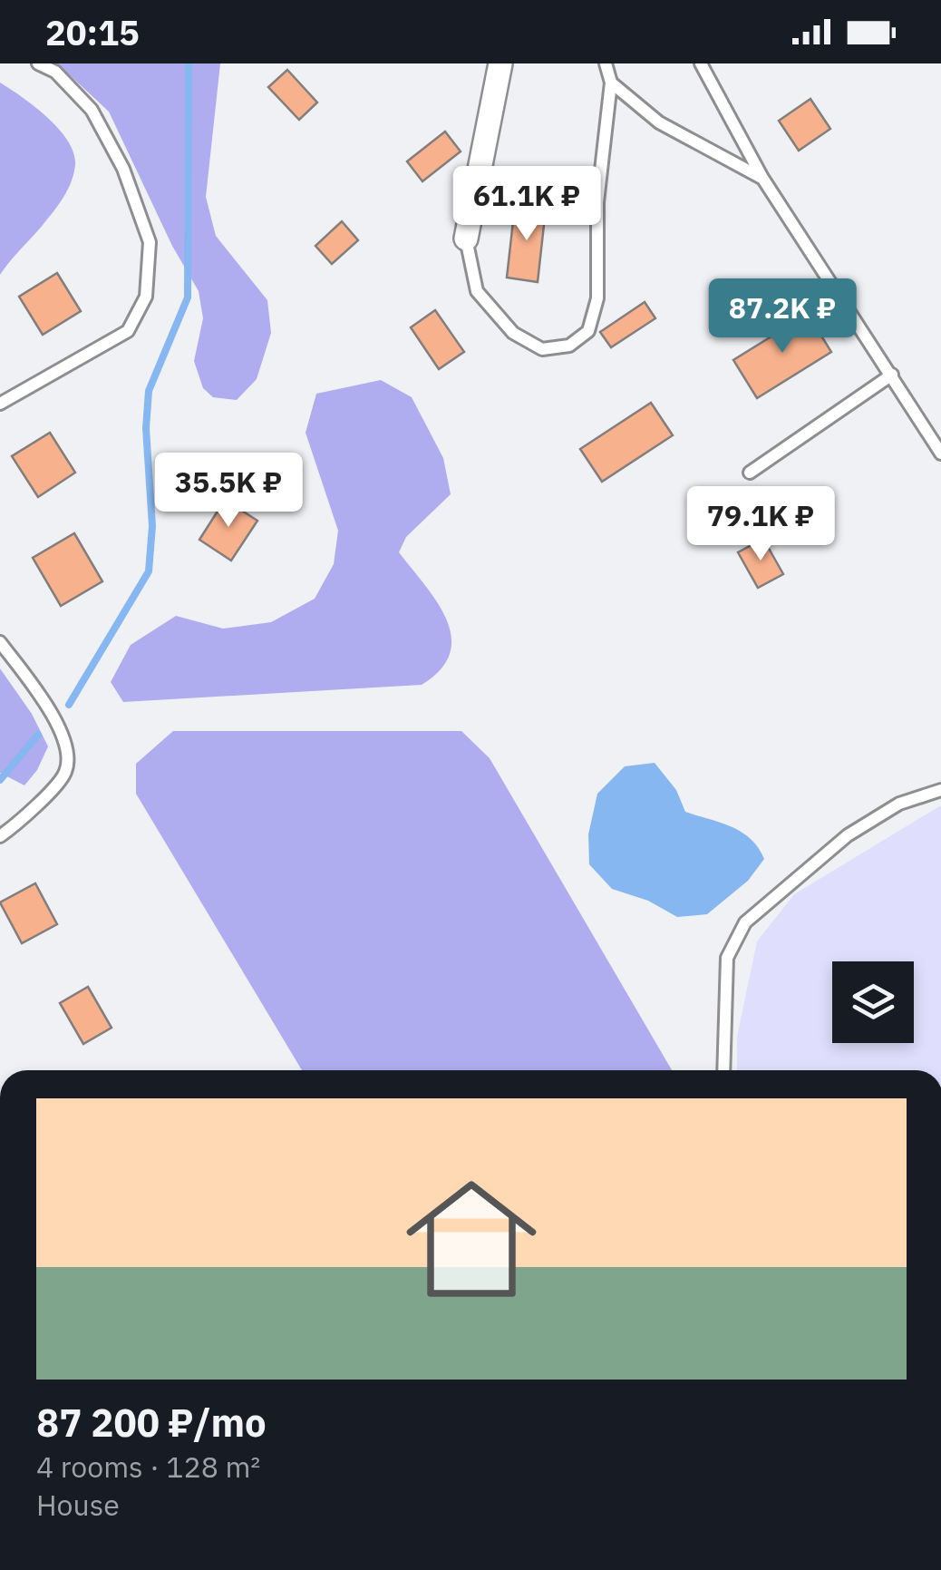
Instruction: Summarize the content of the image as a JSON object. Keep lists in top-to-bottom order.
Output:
{
  "page": {
    "status": "20:15",
    "price": [
      "61.1K ₽",
      "87.2K ₽",
      "35.5K ₽",
      "79.1K ₽"
    ],
    "list": [
      {
        "name": "87 200 ₽/mo",
        "note": "4 rooms · 128 m² · House"
      }
    ]
  }
}
